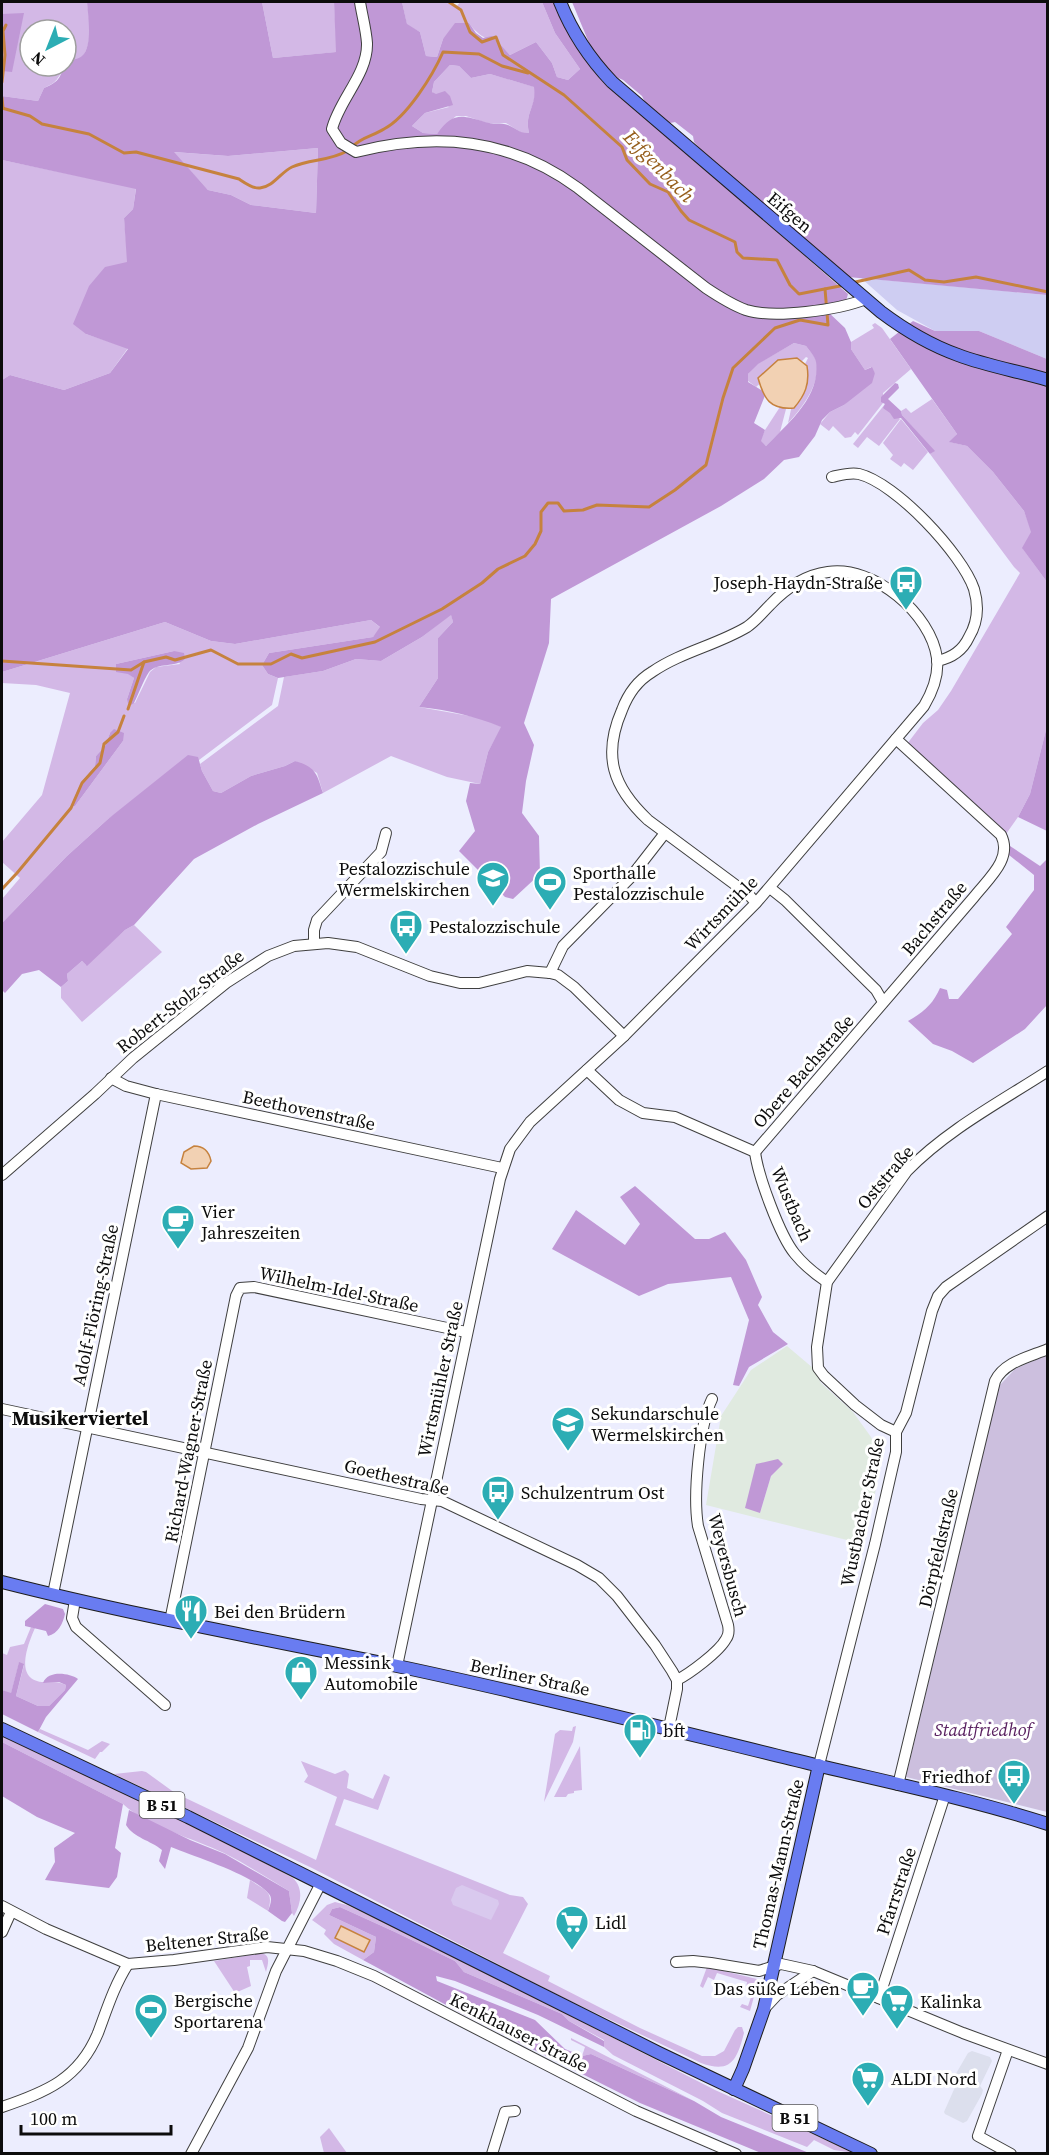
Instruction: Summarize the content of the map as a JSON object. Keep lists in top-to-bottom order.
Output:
{
  "streets": {
    "main road": [
      "Eifgen",
      "Berliner Straße",
      "B 51",
      "Thomas-Mann-Straße"
    ],
    "street": [
      "Wirtsmühle",
      "Bachstraße",
      "Robert-Stolz-Straße",
      "Obere Bachstraße",
      "Beethovenstraße",
      "Oststraße",
      "Wustbach",
      "Wilhelm-Idel-Straße",
      "Adolf-Flöring-Straße",
      "Wirtsmühler Straße",
      "Richard-Wagner-Straße",
      "Goethestraße",
      "Wustbacher Straße",
      "Dörpfeldstraße",
      "Weyersbusch",
      "Pfarrstraße",
      "Beltener Straße",
      "Kenkhauser Straße"
    ]
  },
  "crossings": [
    ["Wirtsmühle", "Bachstraße"],
    ["Wirtsmühle", "Obere Bachstraße"],
    ["Wirtsmühle", "Beethovenstraße"],
    ["Wirtsmühle", "Wirtsmühler Straße"],
    ["Bachstraße", "Obere Bachstraße"],
    ["Robert-Stolz-Straße", "Beethovenstraße"],
    ["Obere Bachstraße", "Wustbach"],
    ["Beethovenstraße", "Adolf-Flöring-Straße"],
    ["Beethovenstraße", "Wirtsmühler Straße"],
    ["Oststraße", "Wustbach"],
    ["Wilhelm-Idel-Straße", "Wirtsmühler Straße"],
    ["Wilhelm-Idel-Straße", "Richard-Wagner-Straße"],
    ["Adolf-Flöring-Straße", "Goethestraße"],
    ["Adolf-Flöring-Straße", "Berliner Straße"],
    ["Wirtsmühler Straße", "Goethestraße"],
    ["Wirtsmühler Straße", "Berliner Straße"],
    ["Richard-Wagner-Straße", "Goethestraße"],
    ["Richard-Wagner-Straße", "Berliner Straße"],
    ["Goethestraße", "Weyersbusch"],
    ["Wustbacher Straße", "Berliner Straße"],
    ["Wustbacher Straße", "Thomas-Mann-Straße"],
    ["Dörpfeldstraße", "Berliner Straße"],
    ["Berliner Straße", "Thomas-Mann-Straße"],
    ["Berliner Straße", "Pfarrstraße"],
    ["Thomas-Mann-Straße", "Pfarrstraße"],
    ["Beltener Straße", "Kenkhauser Straße"]
  ],
  "districts": ["Musikerviertel"],
  "water": ["Eifgenbach"],
  "parks": ["Stadtfriedhof"],
  "places": {
    "bus stop": [
      "Joseph-Haydn-Straße",
      "Pestalozzischule",
      "Schulzentrum Ost",
      "Friedhof"
    ],
    "school or university": ["Pestalozzischule Wermelskirchen", "Sekundarschule Wermelskirchen"],
    "sports": ["Sporthalle Pestalozzischule", "Bergische Sportarena"],
    "cafe": ["Vier Jahreszeiten", "Das süße Leben"],
    "restaurant": ["Bei den Brüdern"],
    "shop": ["Messink Automobile"],
    "fuel station": ["bft"],
    "supermarket": ["Lidl", "Kalinka", "ALDI Nord"]
  },
  "scale_bar": "100 m",
  "north": "bottom left"
}
